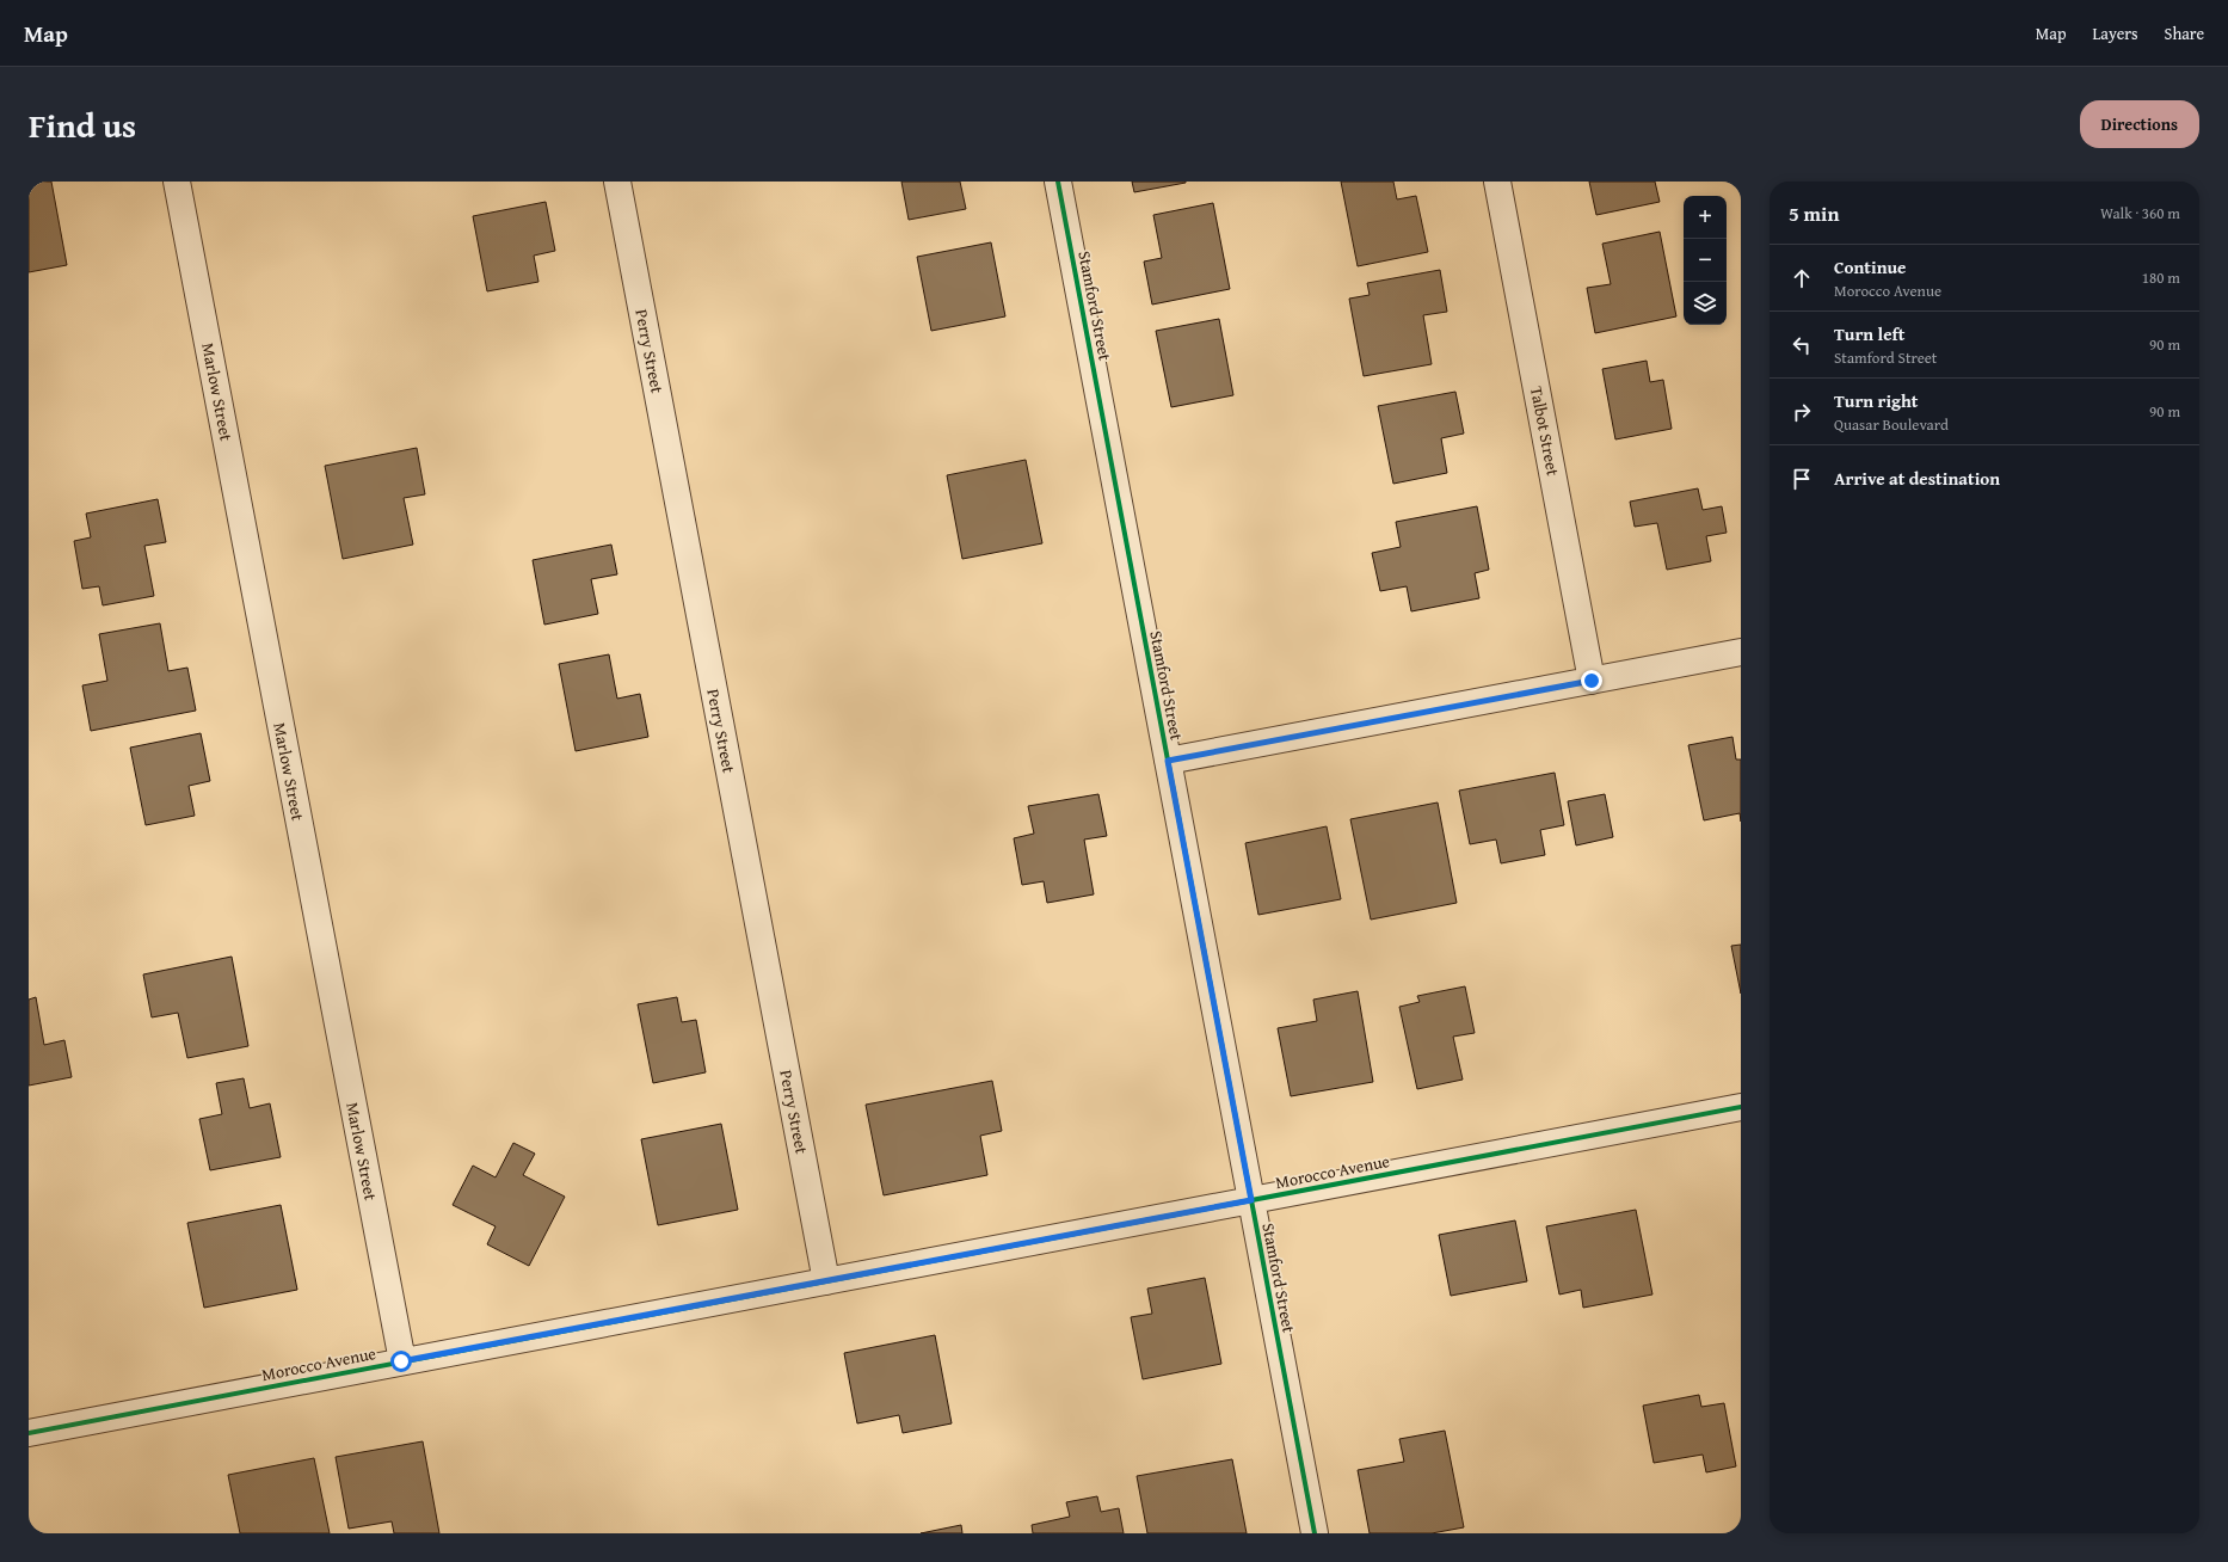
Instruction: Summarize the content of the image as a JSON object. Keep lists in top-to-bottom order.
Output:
{
  "streets": {
    "street": [
      "Stamford Street",
      "Perry Street",
      "Marlow Street",
      "Talbot Street",
      "Morocco Avenue"
    ]
  },
  "crossings": [
    ["Stamford Street", "Morocco Avenue"],
    ["Perry Street", "Morocco Avenue"],
    ["Marlow Street", "Morocco Avenue"]
  ],
  "page": {
    "header": "Map",
    "nav": ["Map", "Layers", "Share"],
    "title": "Find us",
    "buttons": "Directions",
    "heading": ["5 min", "Walk · 360 m"],
    "map_buttons": ["+", "−"],
    "list": [
      ["Continue", "Morocco Avenue", "180 m"],
      ["Turn left", "Stamford Street", "90 m"],
      ["Turn right", "Quasar Boulevard", "90 m"],
      "Arrive at destination"
    ]
  }
}
